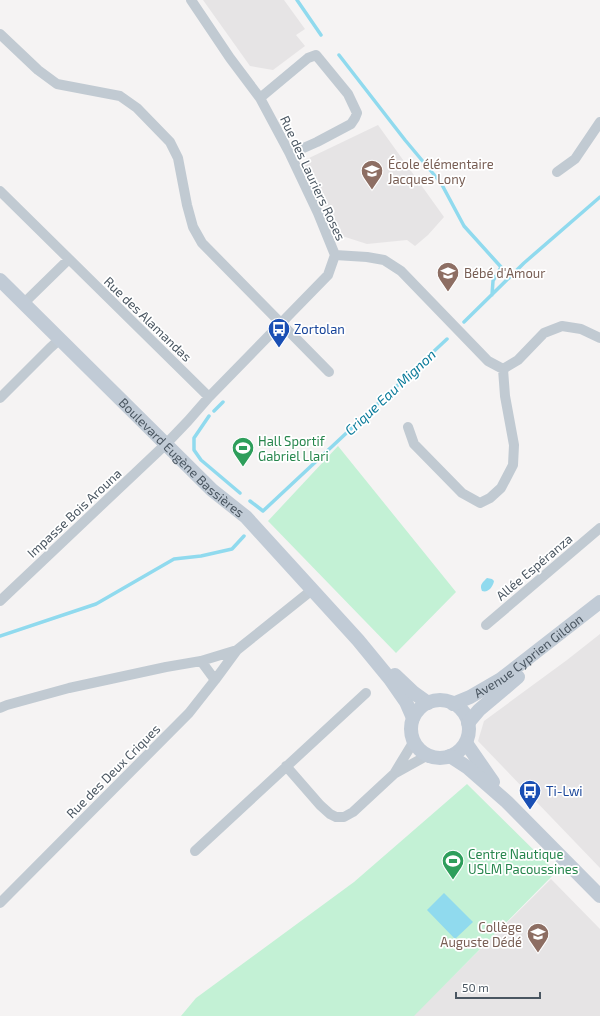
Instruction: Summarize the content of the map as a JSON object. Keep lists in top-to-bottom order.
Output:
{
  "streets": {
    "street": [
      "Rue des Lauriers Roses",
      "Rue des Alamandas",
      "Boulevard Eugène Bassières",
      "Impasse Bois Arouna",
      "Allée Espéranza",
      "Avenue Cyprien Gildon",
      "Rue des Deux Criques"
    ]
  },
  "crossings": [
    ["Rue des Lauriers Roses", "Rue des Alamandas"],
    ["Rue des Lauriers Roses", "Boulevard Eugène Bassières"],
    ["Rue des Lauriers Roses", "Impasse Bois Arouna"],
    ["Boulevard Eugène Bassières", "Impasse Bois Arouna"],
    ["Boulevard Eugène Bassières", "Avenue Cyprien Gildon"],
    ["Boulevard Eugène Bassières", "Rue des Deux Criques"]
  ],
  "water": ["Crique Eau Mignon"],
  "places": {
    "school or university": ["École élémentaire Jacques Lony", "Bébé d'Amour", "Collège Auguste Dédé"],
    "bus stop": ["Zortolan", "Ti-Lwi"],
    "sports": ["Hall Sportif Gabriel Llari", "Centre Nautique USLM Pacoussines"]
  },
  "scale_bar": "50 m"
}
